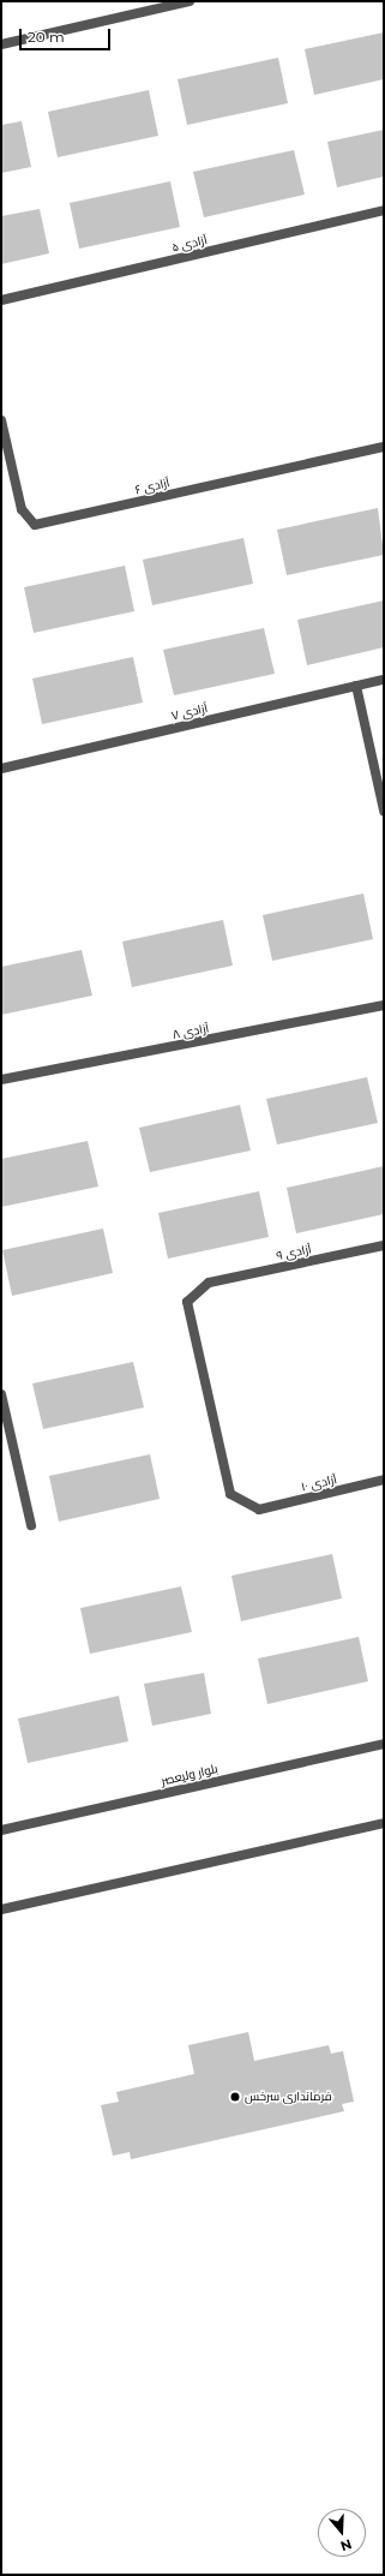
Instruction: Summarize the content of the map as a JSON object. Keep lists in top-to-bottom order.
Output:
{
  "streets": {
    "street": [
      "آزادی ۵",
      "آزادی ۶",
      "آزادی ۷",
      "آزادی ۸",
      "آزادی ۹",
      "آزادی ۱۰",
      "بلوار ولیعصر"
    ]
  },
  "crossings": [
    ["آزادی ۹", "آزادی ۱۰"]
  ],
  "places": ["فرمانداری سرخس"],
  "scale_bar": "20 m",
  "north": "bottom"
}
